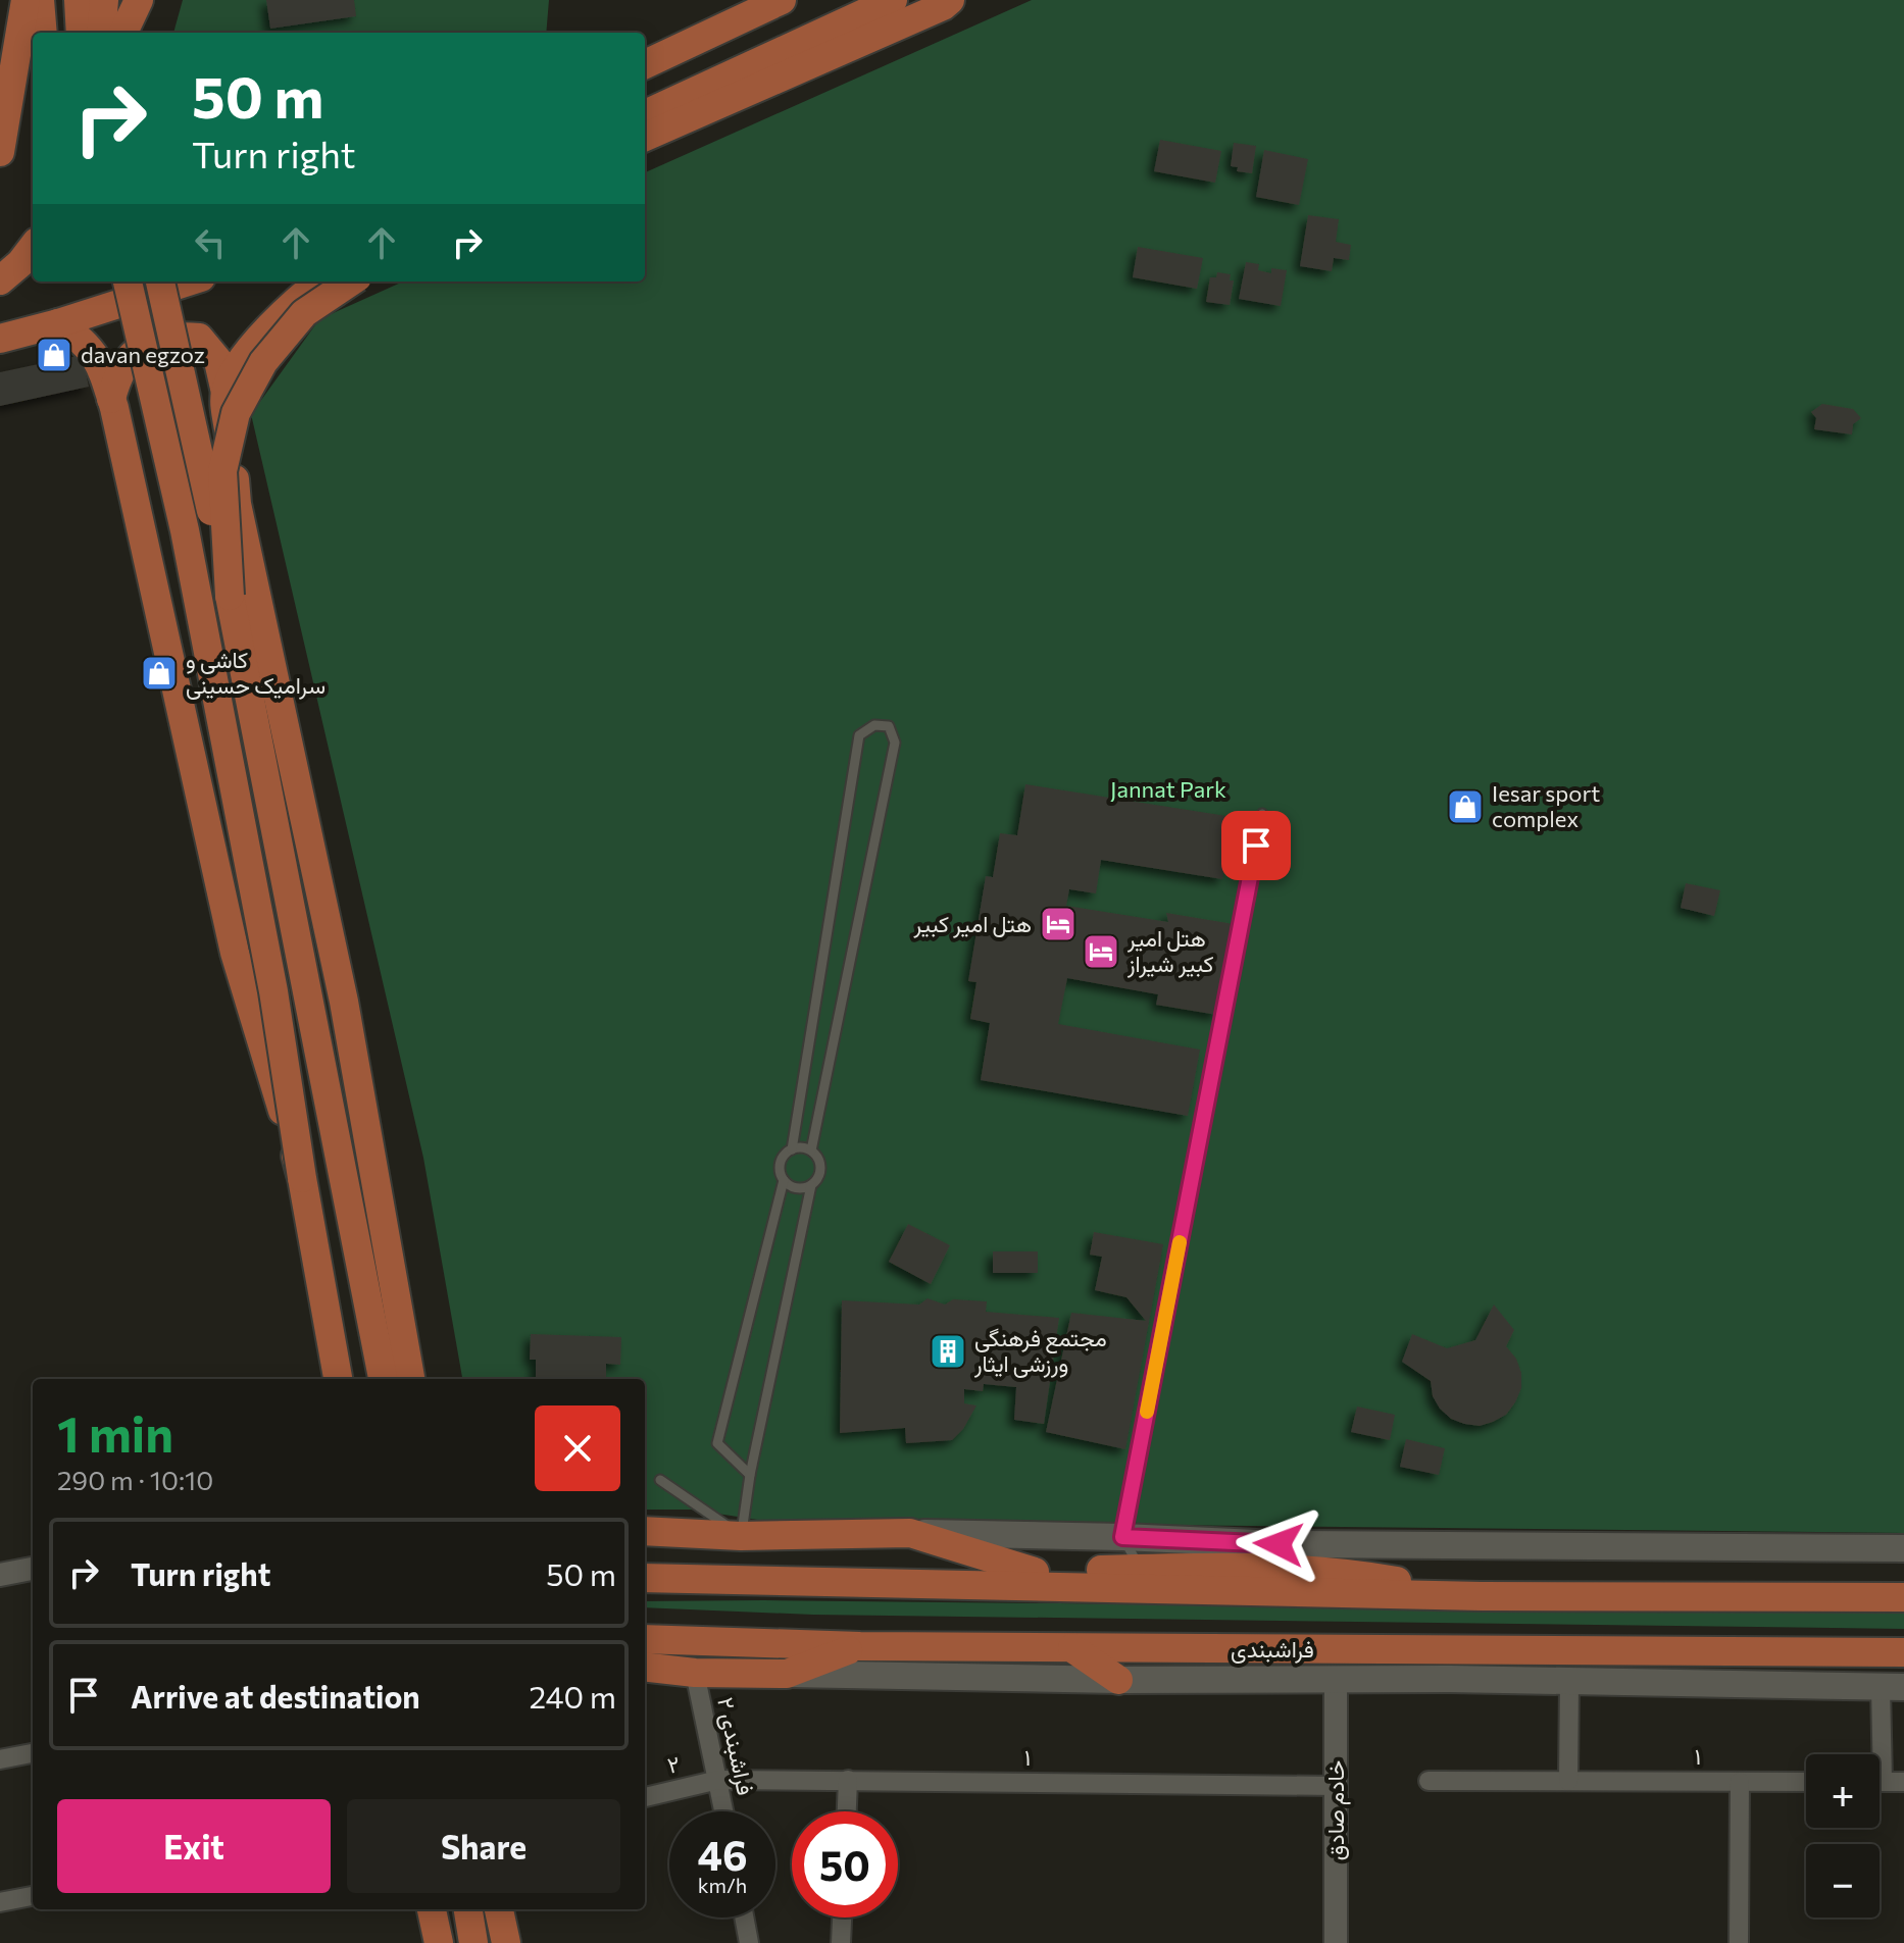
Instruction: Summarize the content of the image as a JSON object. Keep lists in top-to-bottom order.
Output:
{
  "streets": {
    "main road": ["فراشبندی"],
    "street": [
      "۲ فراشبندی",
      "۱",
      "۲",
      "خادم صادق"
    ]
  },
  "crossings": [
    ["فراشبندی", "خادم صادق"],
    ["۲ فراشبندی", "۱"],
    ["۲ فراشبندی", "۲"],
    ["۱", "۲"],
    ["۱", "خادم صادق"]
  ],
  "parks": ["Jannat Park"],
  "places": {
    "shop": ["davan egzoz", "کاشی و سرامیک حسینی", "Iesar sport complex"],
    "hotel": ["هتل امیر کبیر", "هتل امیر کبیر شیراز"],
    "building": ["مجتمع فرهنگی ورزشی ایثار"]
  },
  "page": {
    "turn": ["50 m", "Turn right"],
    "heading": ["1 min", "290 m · 10:10"],
    "list": [
      {
        "name": "Turn right",
        "value": "50 m"
      },
      {
        "name": "Arrive at destination",
        "value": "240 m"
      }
    ],
    "map_buttons": ["+", "−"],
    "buttons": ["Exit", "Share"],
    "speed": "46 km/h",
    "limit": "50"
  }
}
